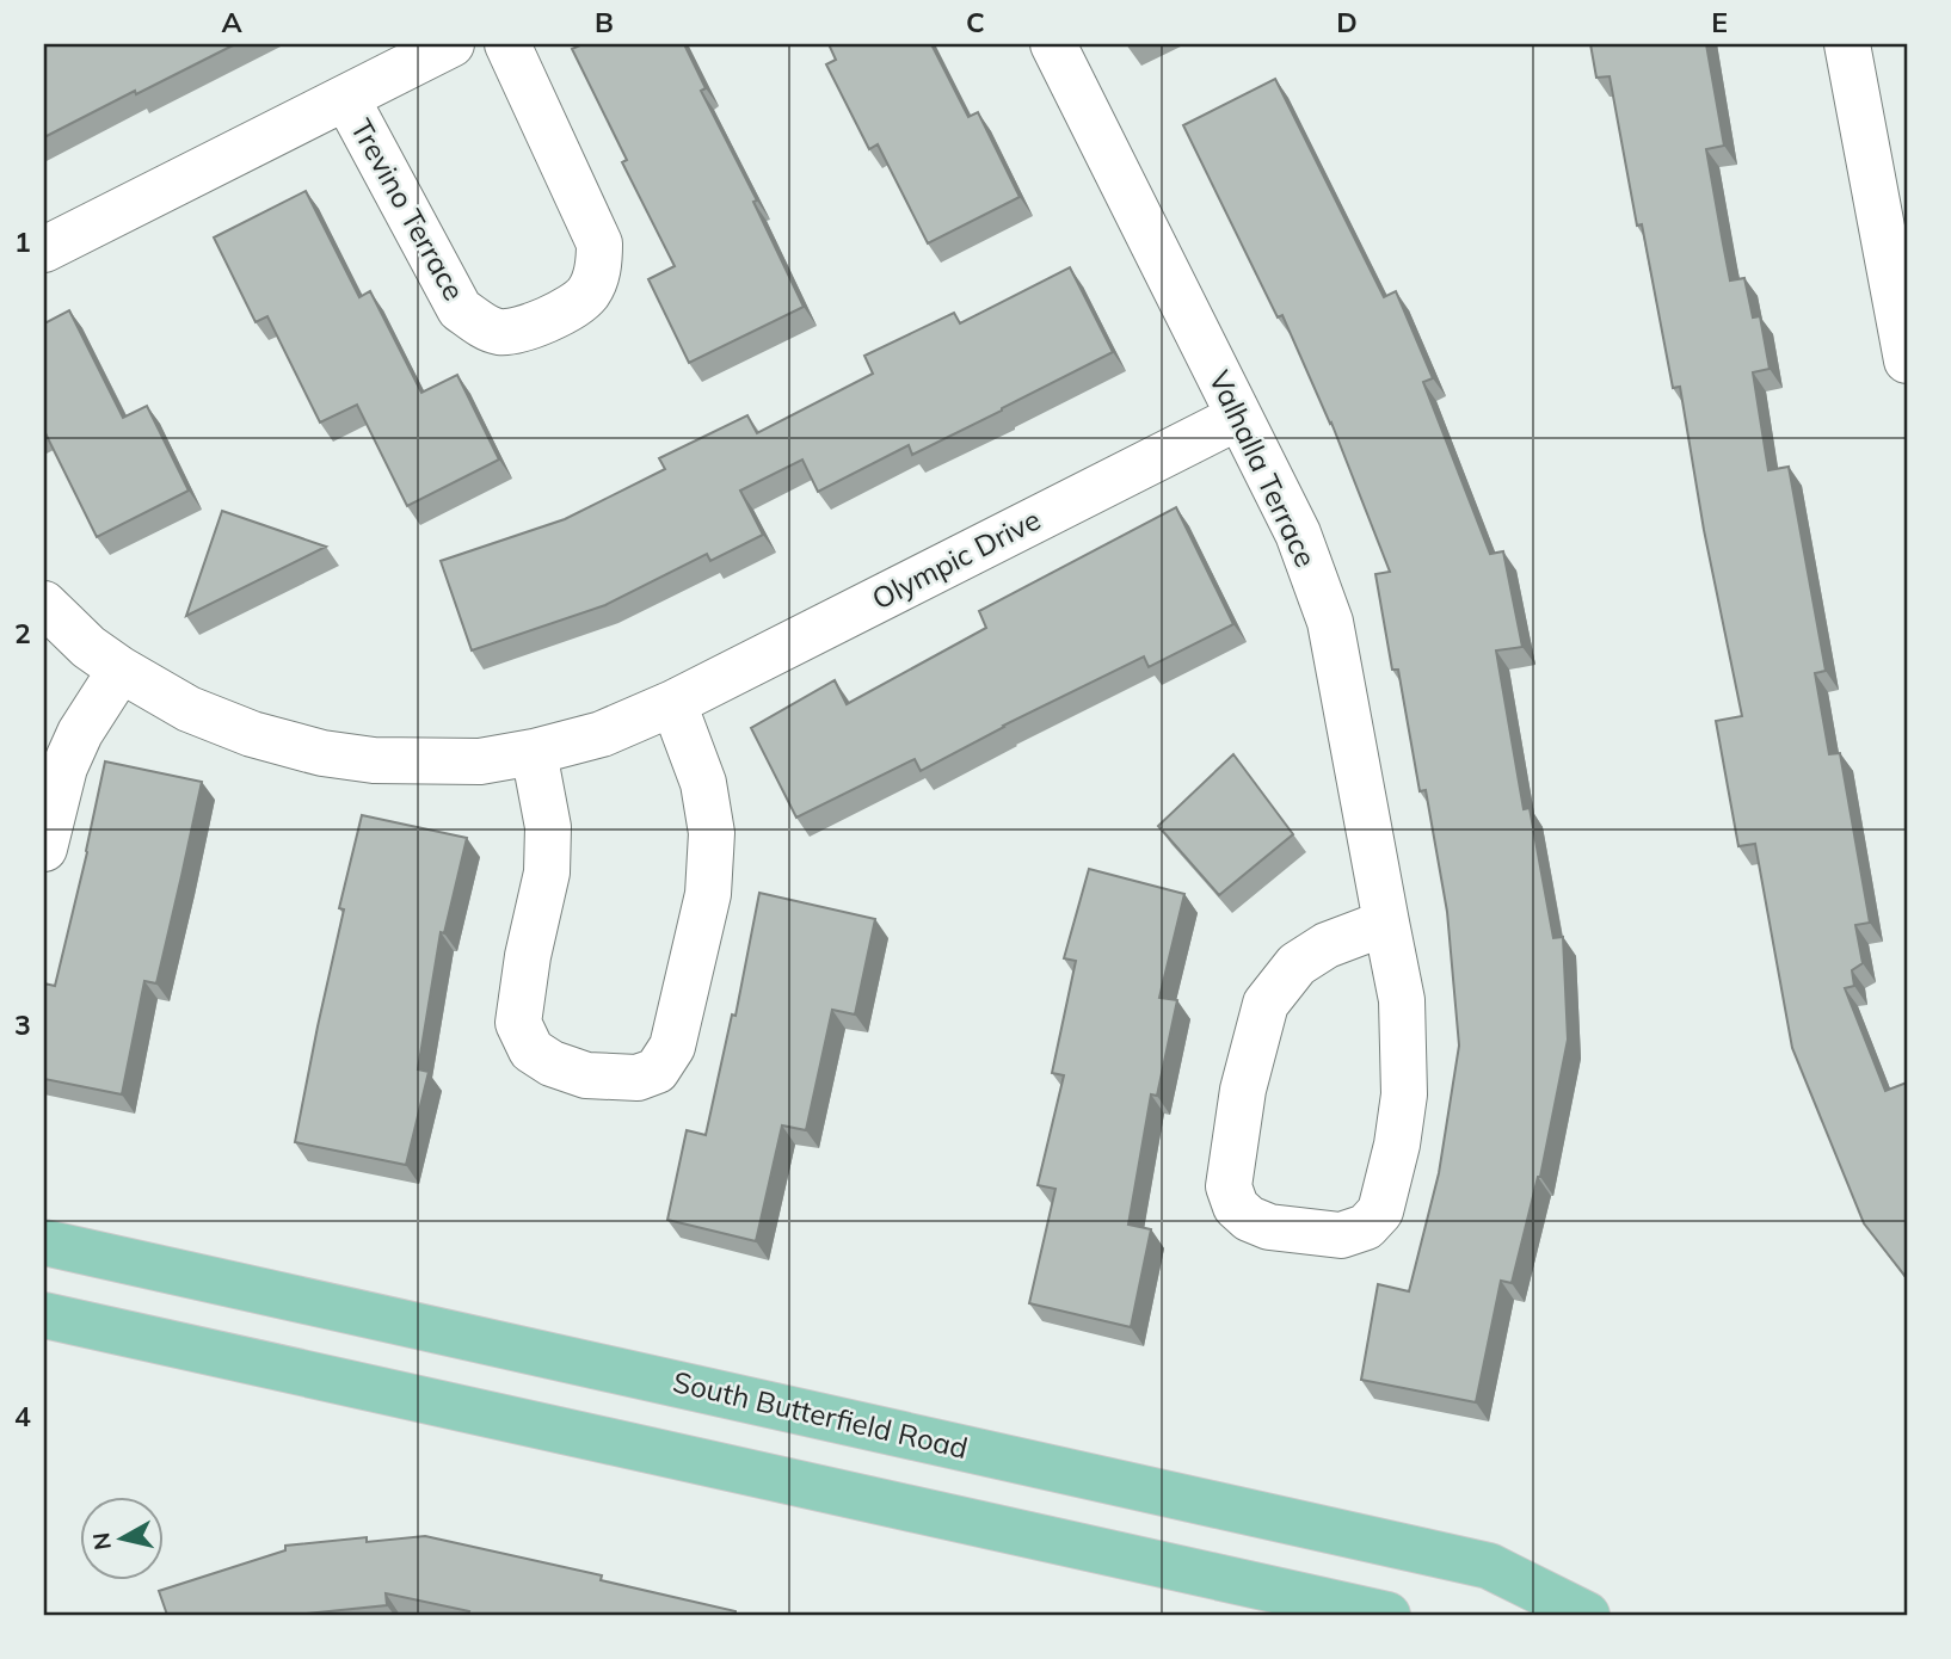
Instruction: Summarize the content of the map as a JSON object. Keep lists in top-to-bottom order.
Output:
{
  "streets": {
    "main road": ["South Butterfield Road"],
    "street": ["Trevino Terrace", "Valhalla Terrace", "Olympic Drive"]
  },
  "crossings": [
    ["Valhalla Terrace", "Olympic Drive"]
  ],
  "north": "left",
  "grid": {
    "columns": [
      "A",
      "B",
      "C",
      "D",
      "E"
    ],
    "rows": [
      "1",
      "2",
      "3",
      "4"
    ]
  }
}
